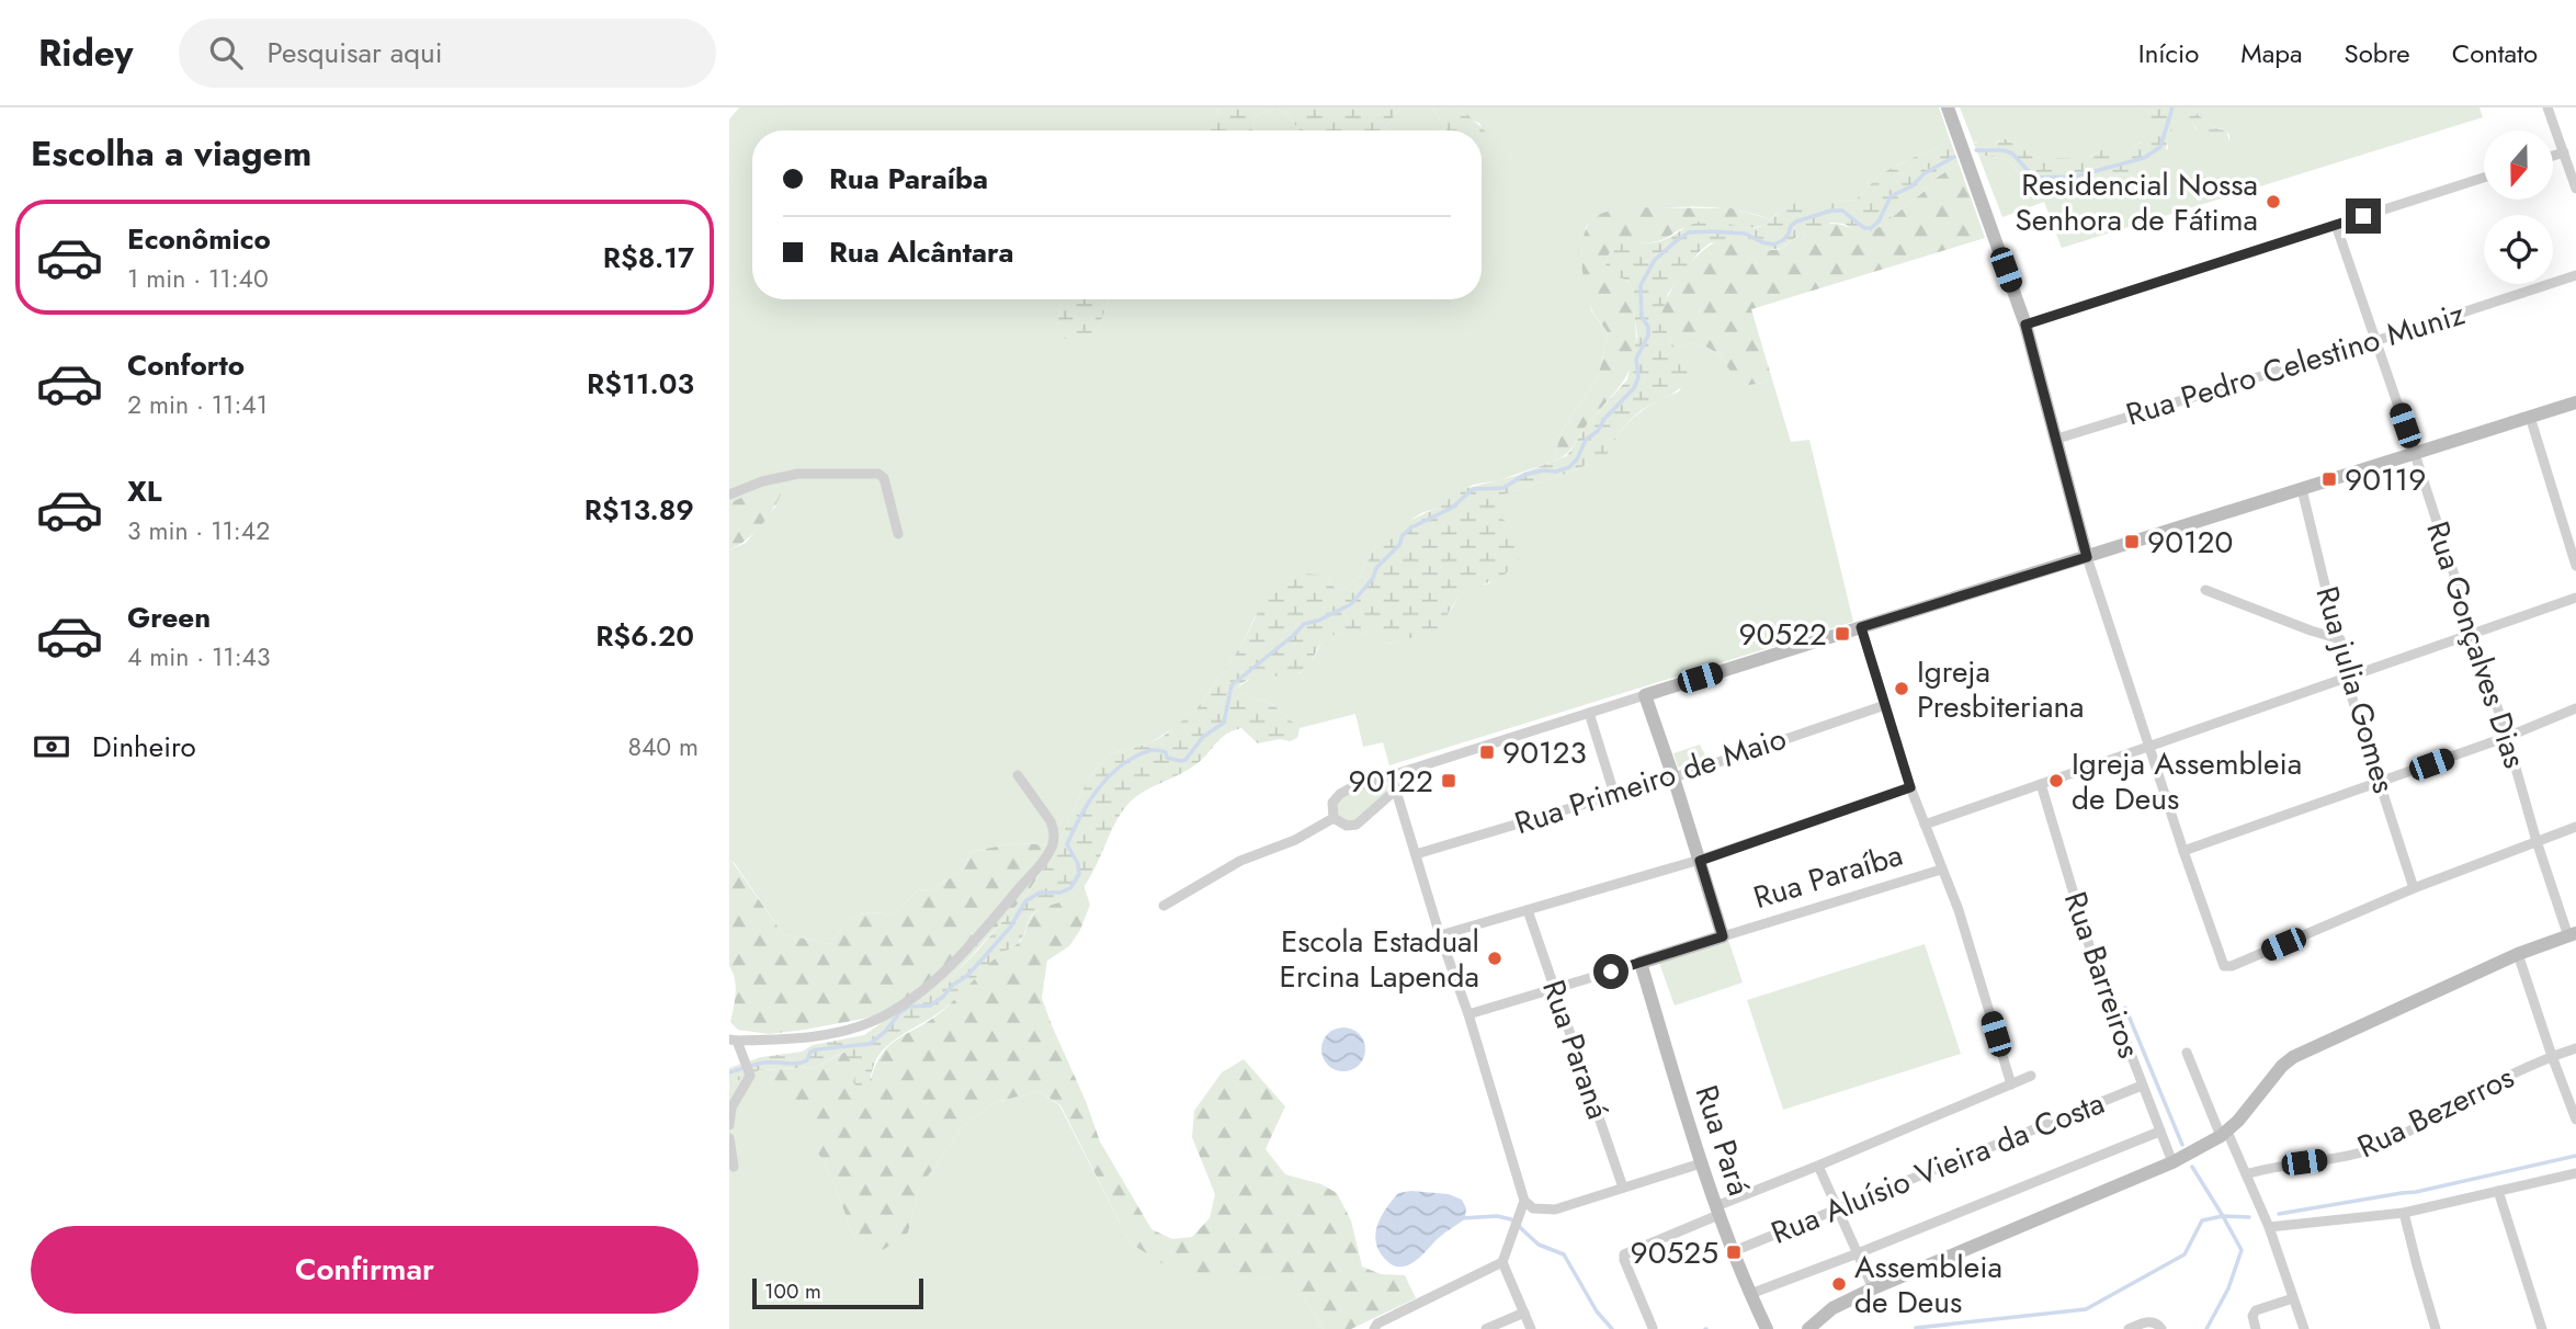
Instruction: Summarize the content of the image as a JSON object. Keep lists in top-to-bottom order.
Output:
{
  "streets": {
    "main road": ["Rua Paraíba", "Rua Pará"],
    "street": [
      "Rua Pedro Celestino Muniz",
      "Rua Gonçalves Dias",
      "Rua julia Gomes",
      "Rua Primeiro de Maio",
      "Rua Barreiros",
      "Rua Paraná",
      "Rua Bezerros",
      "Rua Aluísio Vieira da Costa"
    ]
  },
  "crossings": [
    ["Rua Pedro Celestino Muniz", "Rua Gonçalves Dias"],
    ["Rua Paraíba", "Rua Paraná"],
    ["Rua Paraíba", "Rua Pará"],
    ["Rua Barreiros", "Rua Aluísio Vieira da Costa"],
    ["Rua Pará", "Rua Aluísio Vieira da Costa"]
  ],
  "places": {
    "other": [
      "Residencial Nossa Senhora de Fátima",
      "Igreja Presbiteriana",
      "Igreja Assembleia de Deus",
      "Escola Estadual Ercina Lapenda",
      "Assembleia de Deus"
    ],
    "transit": [
      "90119",
      "90120",
      "90522",
      "90123",
      "90122",
      "90525"
    ]
  },
  "scale_bar": "100 m",
  "north": "bottom",
  "page": {
    "header": "Ridey",
    "search": "Pesquisar aqui",
    "nav": [
      "Início",
      "Mapa",
      "Sobre",
      "Contato"
    ],
    "heading": "Escolha a viagem",
    "banner": ["Rua Paraíba", "Rua Alcântara"],
    "list": [
      {
        "name": "Econômico",
        "note": "1 min · 11:40",
        "value": "R$8.17"
      },
      {
        "name": "Conforto",
        "note": "2 min · 11:41",
        "value": "R$11.03"
      },
      {
        "name": "XL",
        "note": "3 min · 11:42",
        "value": "R$13.89"
      },
      {
        "name": "Green",
        "note": "4 min · 11:43",
        "value": "R$6.20"
      }
    ],
    "pay": ["Dinheiro", "840 m"],
    "buttons": "Confirmar",
    "scale": "100 m"
  }
}
